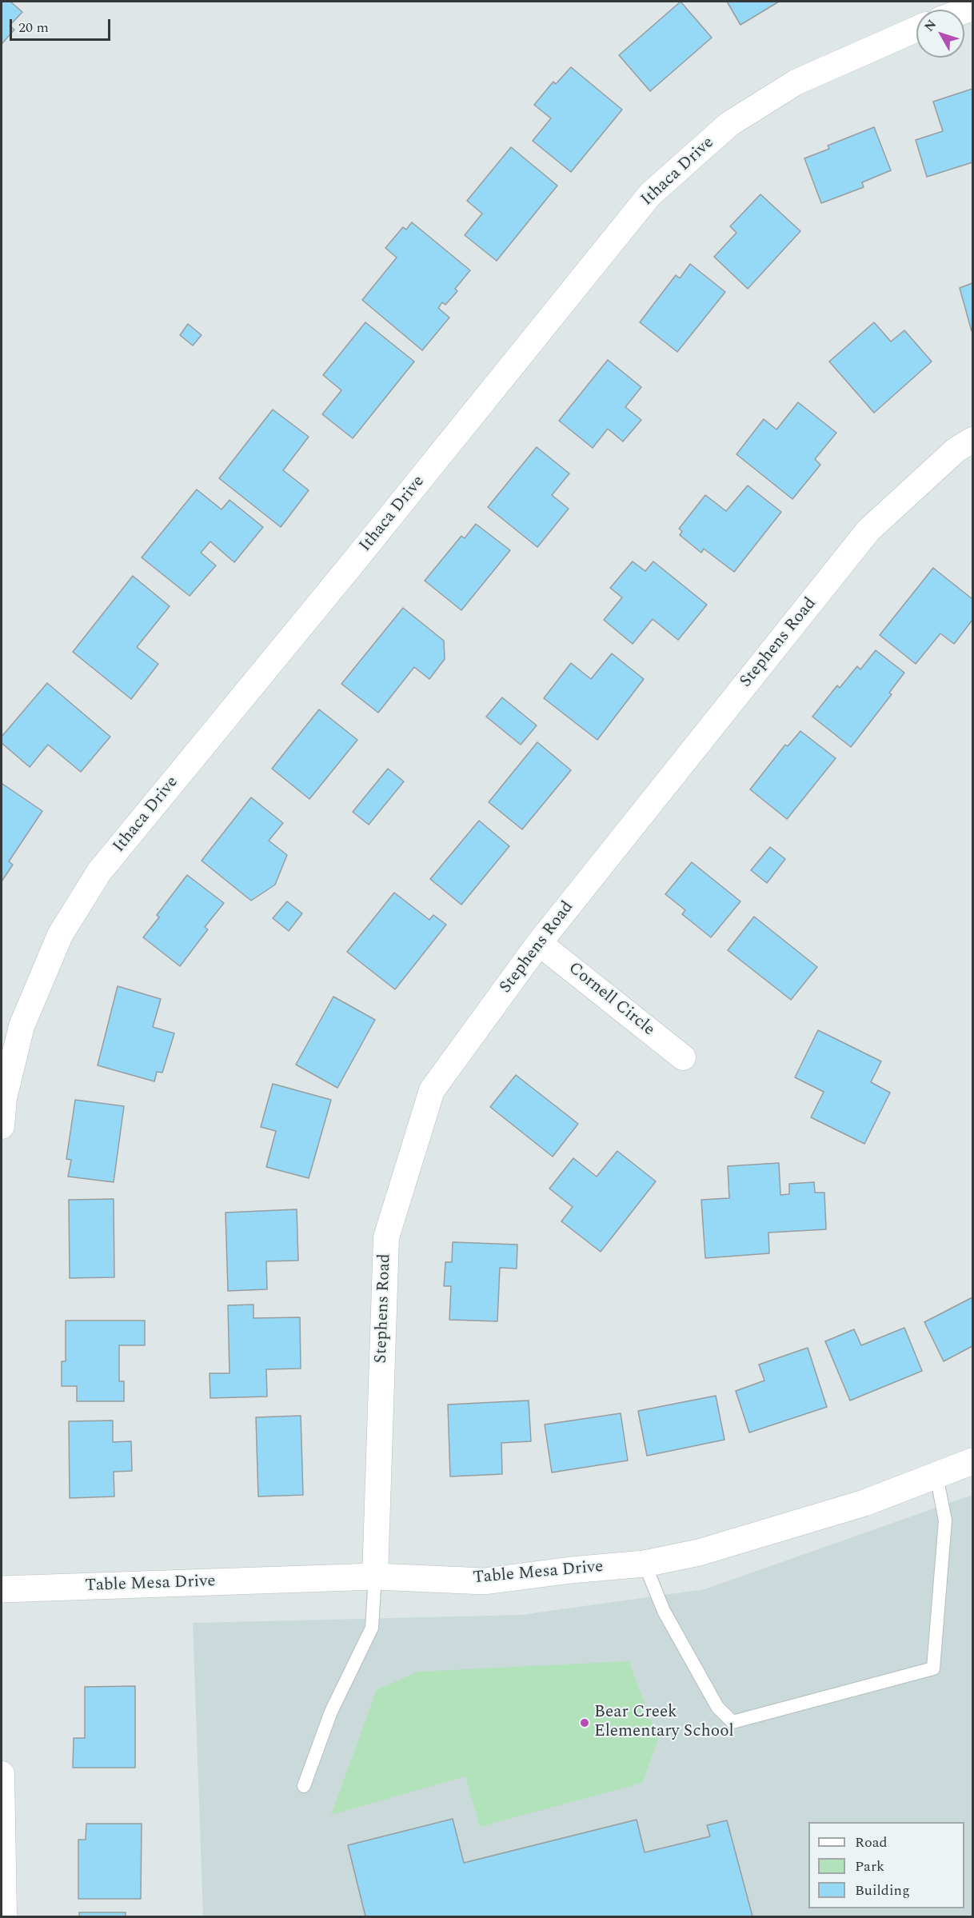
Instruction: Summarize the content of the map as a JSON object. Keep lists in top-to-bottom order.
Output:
{
  "streets": {
    "street": [
      "Ithaca Drive",
      "Stephens Road",
      "Cornell Circle",
      "Table Mesa Drive"
    ]
  },
  "crossings": [
    ["Stephens Road", "Cornell Circle"],
    ["Stephens Road", "Table Mesa Drive"]
  ],
  "places": ["Bear Creek Elementary School"],
  "legend": ["Road", "Park", "Building"],
  "scale_bar": "20 m",
  "north": "top left"
}
